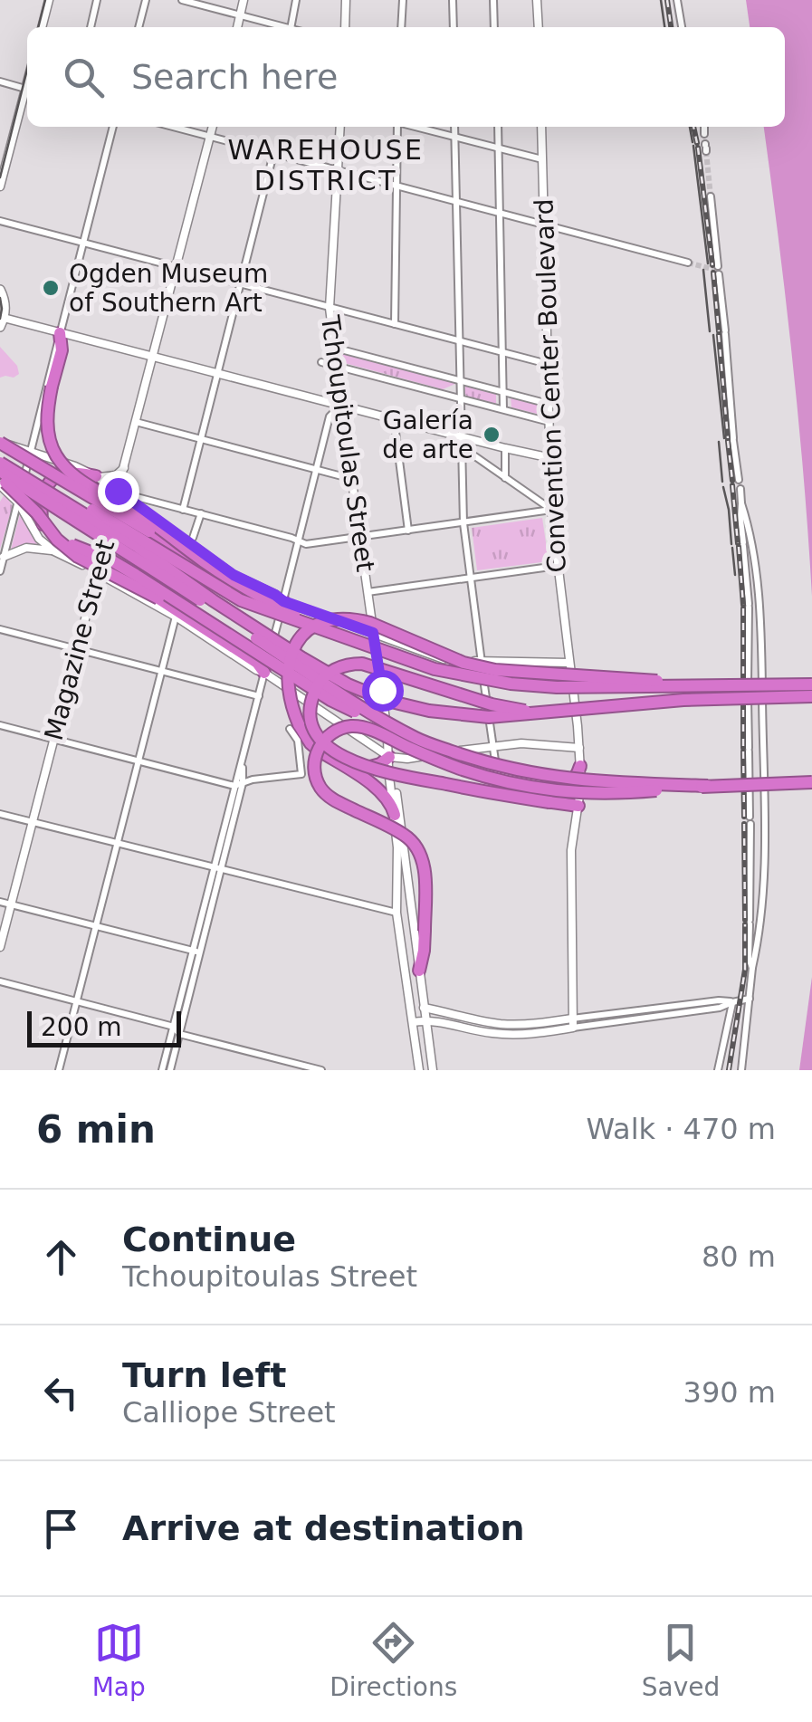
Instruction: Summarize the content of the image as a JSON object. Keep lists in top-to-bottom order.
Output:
{
  "streets": {
    "street": ["Convention Center Boulevard", "Tchoupitoulas Street", "Magazine Street"]
  },
  "districts": ["WAREHOUSE DISTRICT"],
  "places": ["Ogden Museum of Southern Art", "Galería de arte"],
  "scale_bar": "200 m",
  "page": {
    "search": "Search here",
    "scale": "200 m",
    "heading": ["6 min", "Walk · 470 m"],
    "list": [
      ["Continue", "Tchoupitoulas Street", "80 m"],
      ["Turn left", "Calliope Street", "390 m"],
      "Arrive at destination"
    ],
    "nav": ["Map", "Directions", "Saved"]
  }
}
